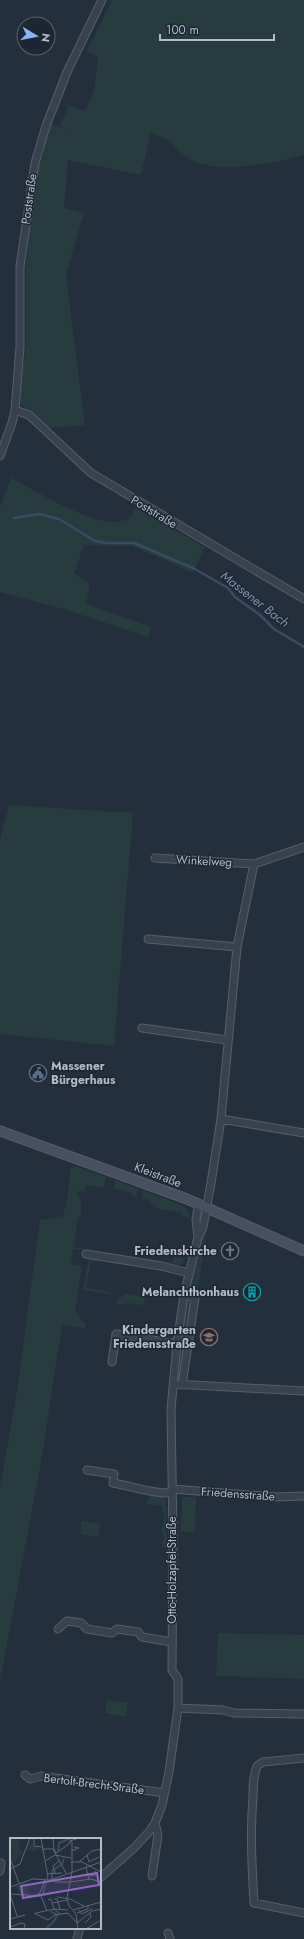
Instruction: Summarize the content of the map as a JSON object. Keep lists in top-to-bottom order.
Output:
{
  "streets": {
    "main road": ["Kleistraße"],
    "street": [
      "Poststraße",
      "Winkelweg",
      "Friedensstraße",
      "Otto-Holzapfel-Straße",
      "Bertolt-Brecht-Straße"
    ]
  },
  "crossings": [
    ["Kleistraße", "Otto-Holzapfel-Straße"],
    ["Friedensstraße", "Otto-Holzapfel-Straße"],
    ["Otto-Holzapfel-Straße", "Bertolt-Brecht-Straße"]
  ],
  "water": ["Massener Bach"],
  "places": {
    "public building": ["Massener Bürgerhaus"],
    "church": ["Friedenskirche"],
    "building": ["Melanchthonhaus"],
    "school or university": ["Kindergarten Friedensstraße"]
  },
  "scale_bar": "100 m",
  "north": "right"
}
